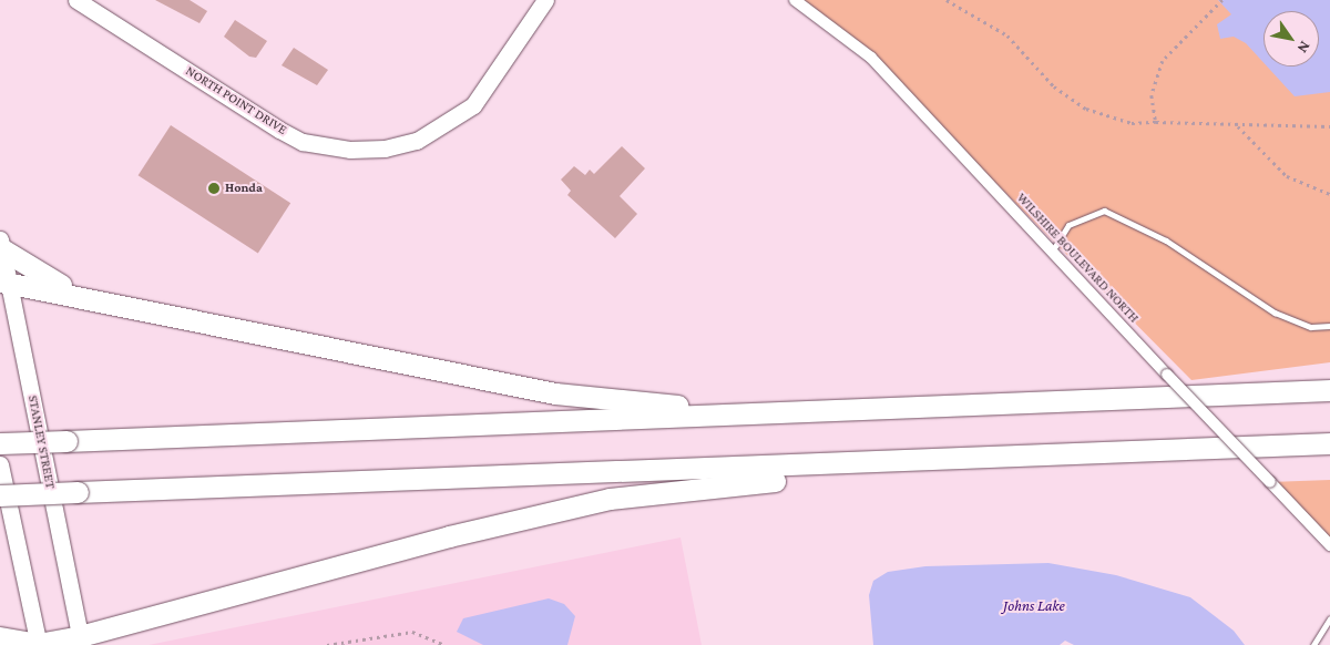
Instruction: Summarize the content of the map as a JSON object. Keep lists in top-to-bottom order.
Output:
{
  "streets": {
    "street": ["NORTH POINT DRIVE", "WILSHIRE BOULEVARD NORTH", "STANLEY STREET"]
  },
  "water": ["Johns Lake"],
  "places": ["Honda"],
  "north": "bottom right"
}
